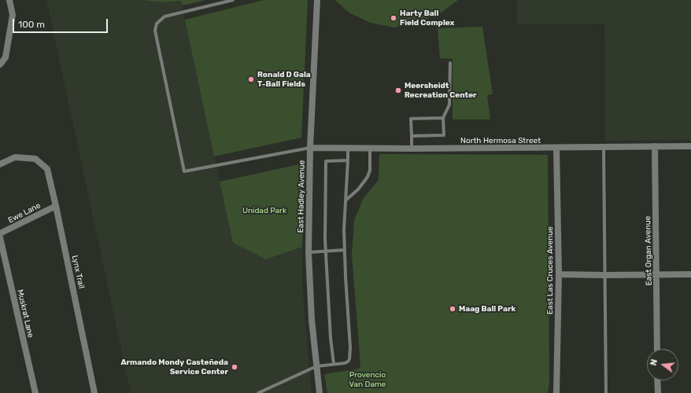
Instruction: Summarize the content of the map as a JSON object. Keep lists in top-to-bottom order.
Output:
{
  "streets": {
    "street": [
      "North Hermosa Street",
      "East Hadley Avenue",
      "Ewe Lane",
      "East Organ Avenue",
      "East Las Cruces Avenue",
      "Lynx Trail",
      "Muskrat Lane"
    ]
  },
  "crossings": [
    ["North Hermosa Street", "East Hadley Avenue"],
    ["North Hermosa Street", "East Organ Avenue"],
    ["North Hermosa Street", "East Las Cruces Avenue"],
    ["Ewe Lane", "Lynx Trail"]
  ],
  "parks": ["Unidad Park", "Provencio Van Dame"],
  "places": [
    "Harty Ball Field Complex",
    "Ronald D Gala T-Ball Fields",
    "Meersheidt Recreation Center",
    "Maag Ball Park",
    "Armando Mondy Casteñeda Service Center"
  ],
  "scale_bar": "100 m",
  "north": "left"
}
